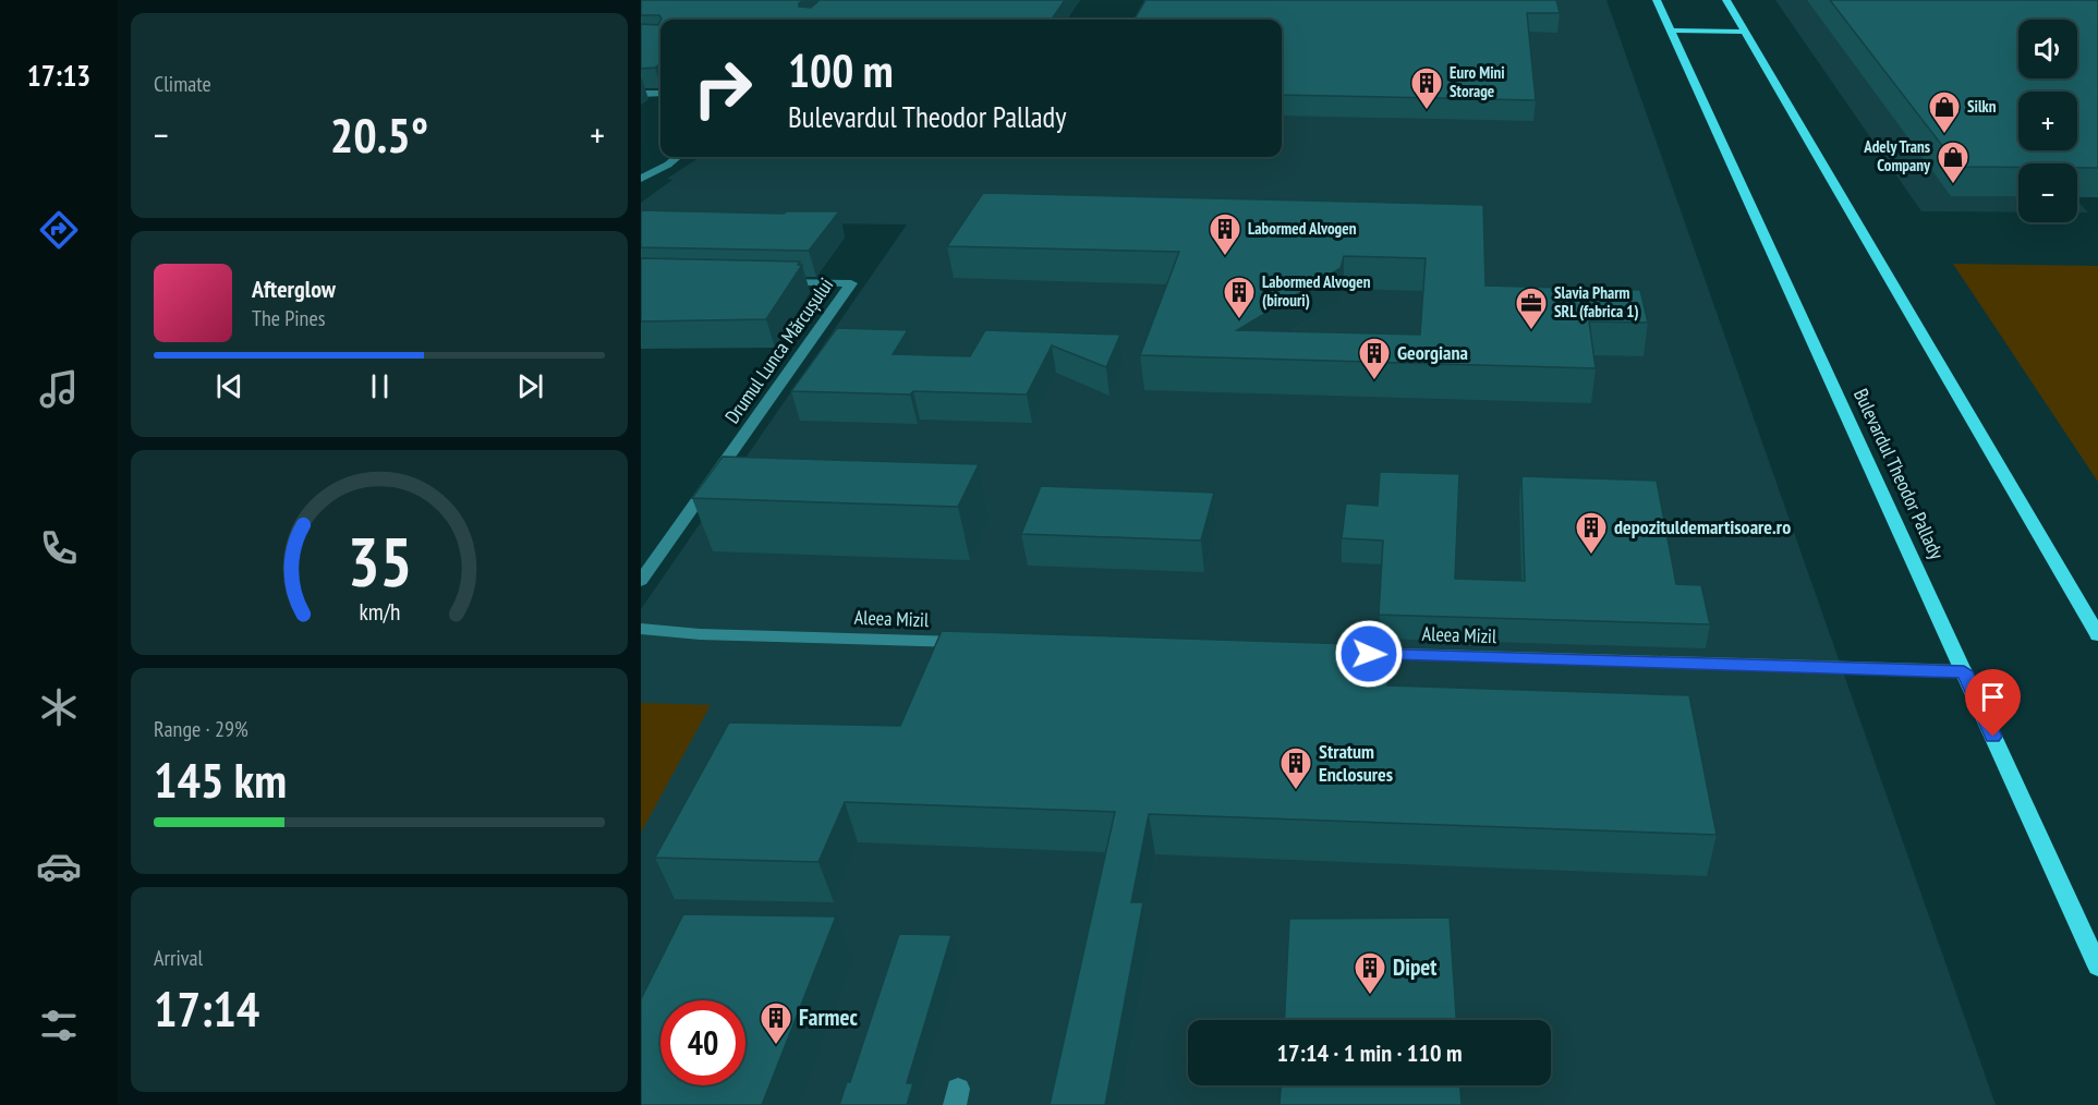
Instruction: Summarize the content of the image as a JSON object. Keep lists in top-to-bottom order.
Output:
{
  "streets": {
    "main road": ["Bulevardul Theodor Pallady"],
    "street": ["Drumul Lunca Mărcușului", "Aleea Mizil"]
  },
  "crossings": [
    ["Bulevardul Theodor Pallady", "Aleea Mizil"]
  ],
  "places": {
    "building": [
      "Euro Mini Storage",
      "Labormed Alvogen",
      "Labormed Alvogen (birouri)",
      "Georgiana",
      "depozituldemartisoare.ro",
      "Stratum Enclosures",
      "Dipet",
      "Farmec"
    ],
    "shop": ["Silkn", "Adely Trans Company"],
    "office": ["Slavia Pharm SRL (fabrica 1)"]
  },
  "page": {
    "tabs": "17:13",
    "tile": [
      "Climate",
      ["Range · 29%", "145 km"],
      ["Arrival", "17:14"]
    ],
    "map_buttons": ["+", "−"],
    "turn": ["100 m", "Bulevardul Theodor Pallady"],
    "heat": ["−", "20.5°", "+"],
    "song": ["Afterglow", "The Pines"],
    "limit": "40",
    "trip": "17:14 · 1 min · 110 m",
    "gauge": ["35", "km/h"]
  }
}
